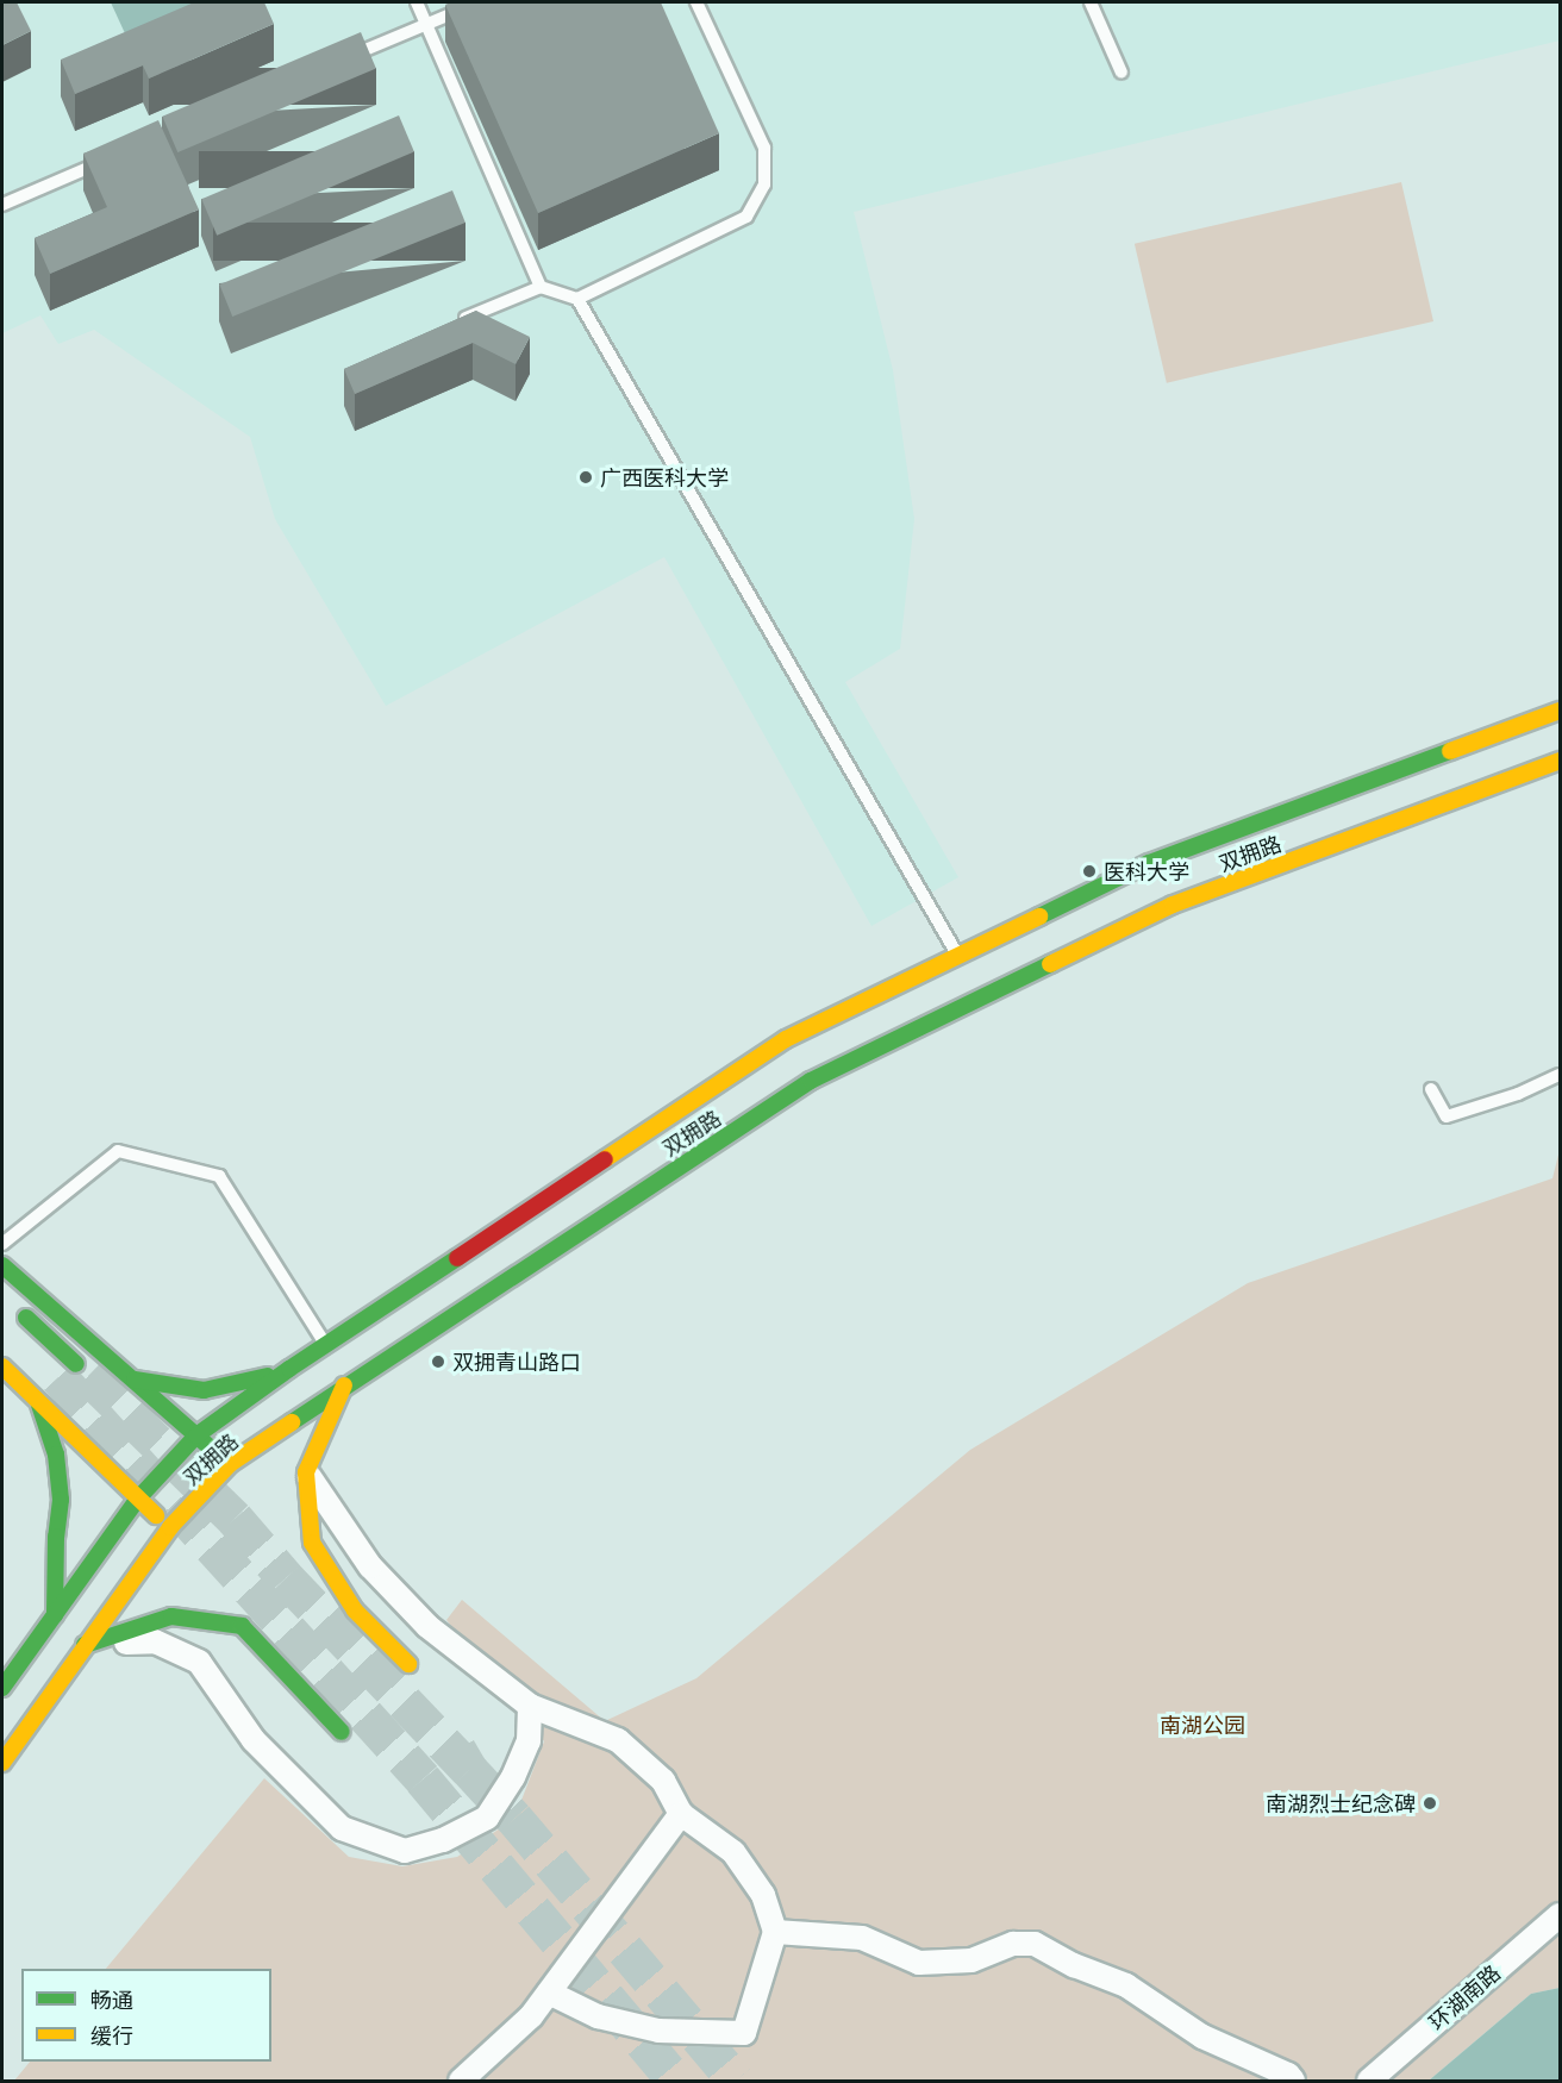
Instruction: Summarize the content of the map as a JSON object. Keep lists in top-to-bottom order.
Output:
{
  "streets": {
    "main road": ["双拥路"],
    "street": ["环湖南路"]
  },
  "parks": ["南湖公园"],
  "places": [
    "广西医科大学",
    "医科大学",
    "双拥青山路口",
    "南湖烈士纪念碑"
  ],
  "legend": ["畅通", "缓行"]
}
